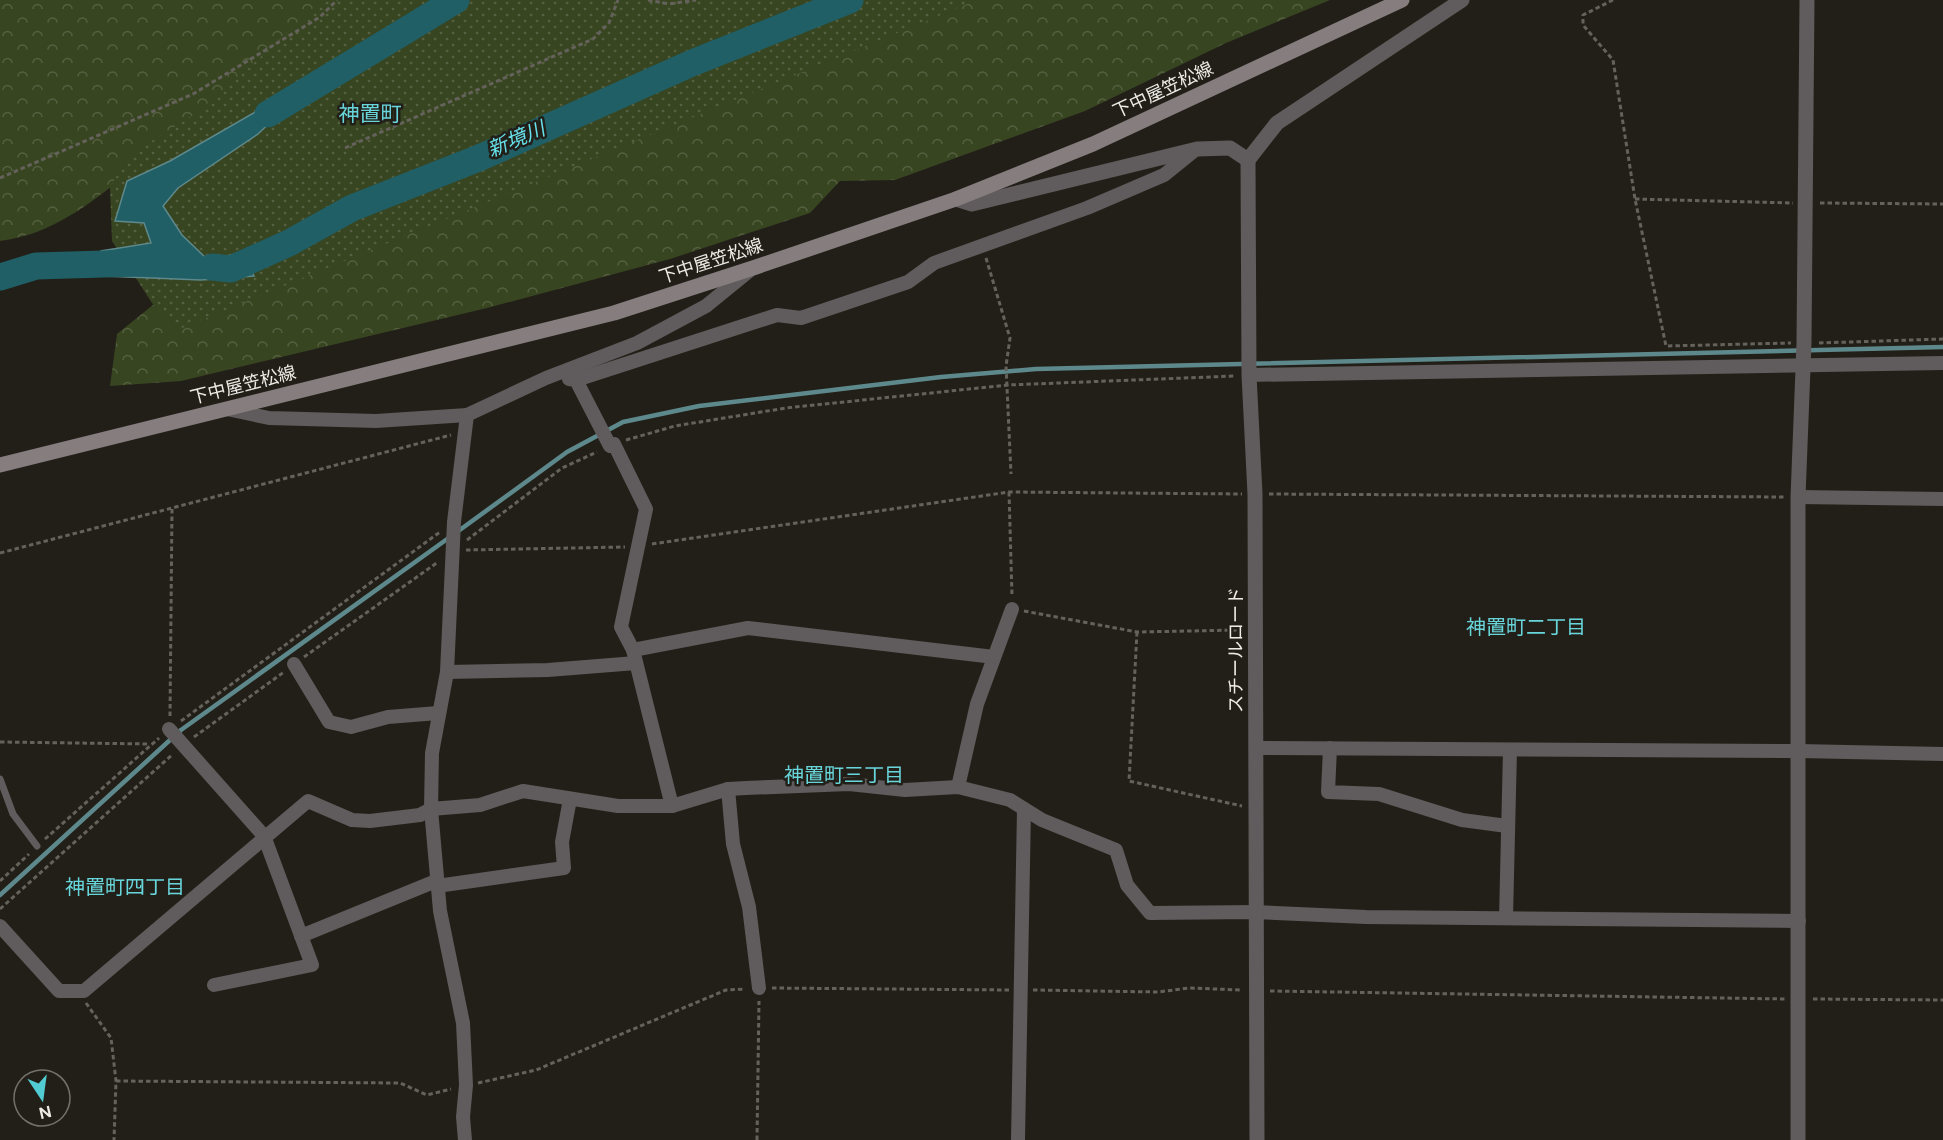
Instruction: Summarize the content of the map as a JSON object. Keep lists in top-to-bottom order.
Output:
{
  "streets": {
    "main road": ["下中屋笠松線"],
    "street": ["スチールロード"]
  },
  "districts": [
    "神置町",
    "神置町二丁目",
    "神置町三丁目",
    "神置町四丁目"
  ],
  "water": ["新境川"],
  "north": "bottom"
}
